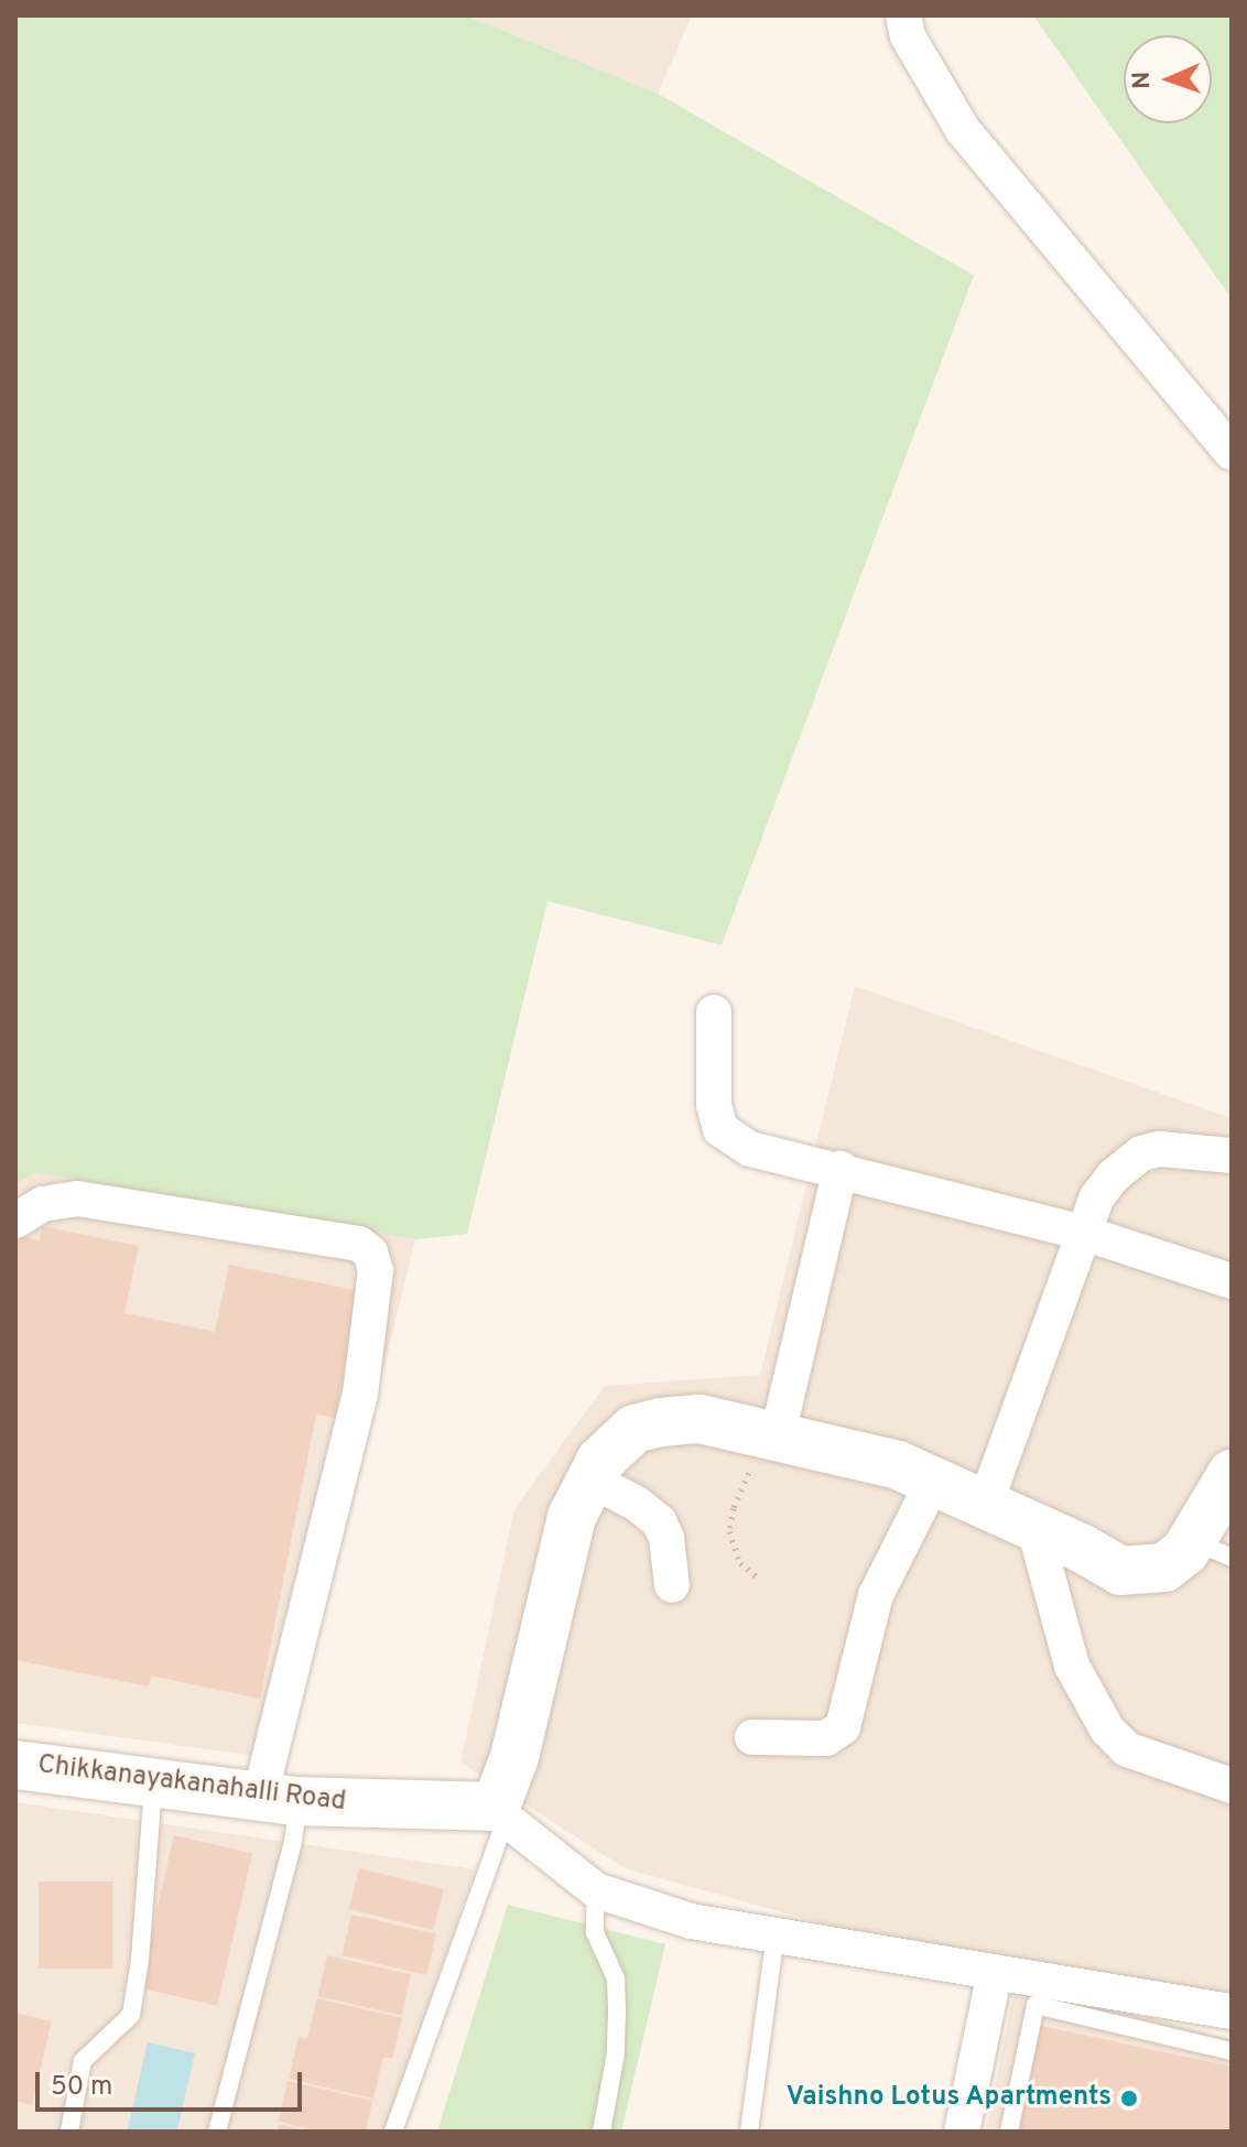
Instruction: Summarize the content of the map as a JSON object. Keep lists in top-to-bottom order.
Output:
{
  "streets": {
    "main road": ["Chikkanayakanahalli Road"]
  },
  "places": ["Vaishno Lotus Apartments"],
  "scale_bar": "50 m",
  "north": "left"
}
